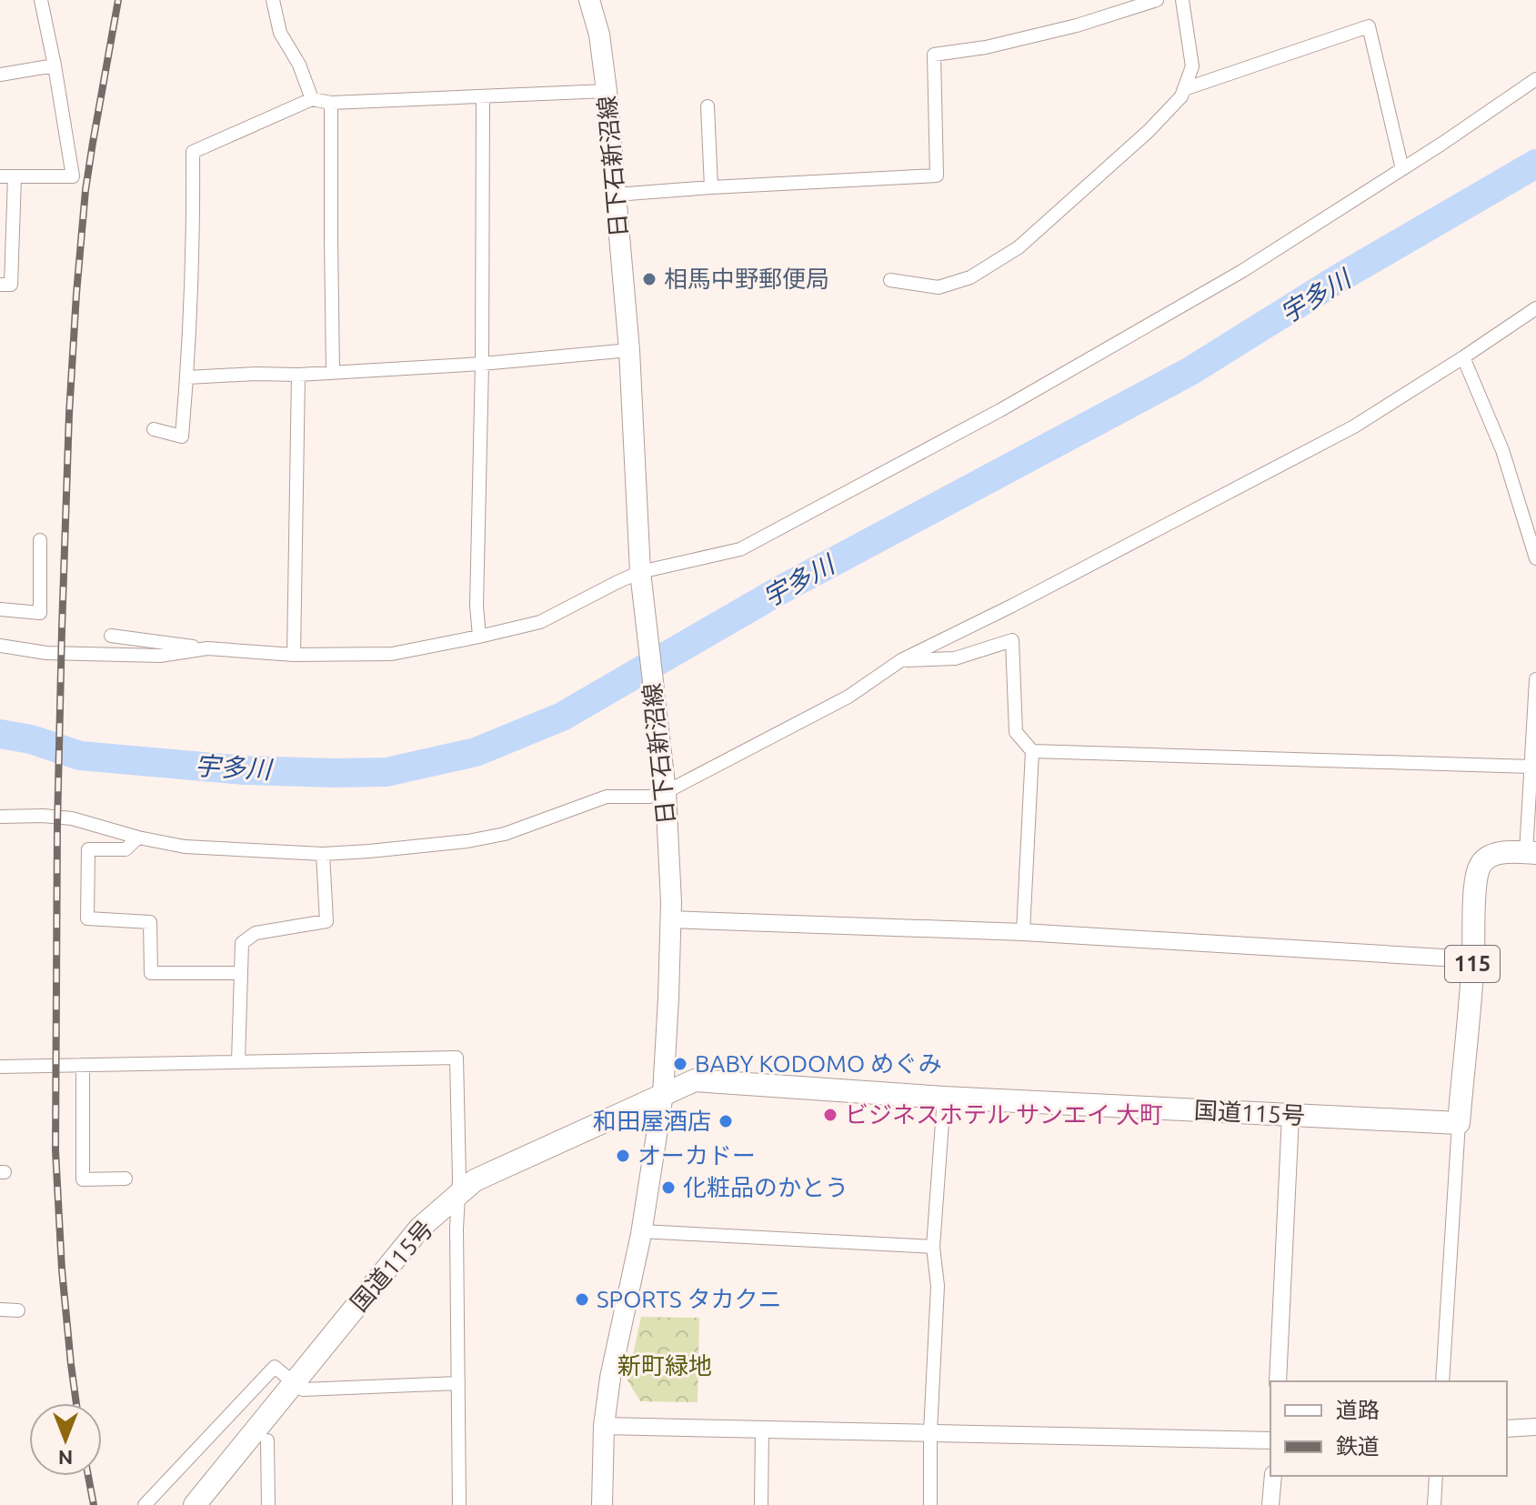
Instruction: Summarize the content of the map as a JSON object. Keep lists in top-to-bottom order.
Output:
{
  "streets": {
    "highway": ["115", "国道115号"],
    "main road": ["日下石新沼線"]
  },
  "crossings": [
    ["日下石新沼線", "国道115号"],
    ["115", "国道115号"]
  ],
  "water": ["宇多川"],
  "parks": ["新町緑地"],
  "places": [
    "相馬中野郵便局",
    "BABY KODOMO めぐみ",
    "ビジネスホテル サンエイ 大町",
    "和田屋酒店",
    "オーカドー",
    "化粧品のかとう",
    "SPORTS タカクニ"
  ],
  "legend": ["道路", "鉄道"],
  "north": "bottom"
}
